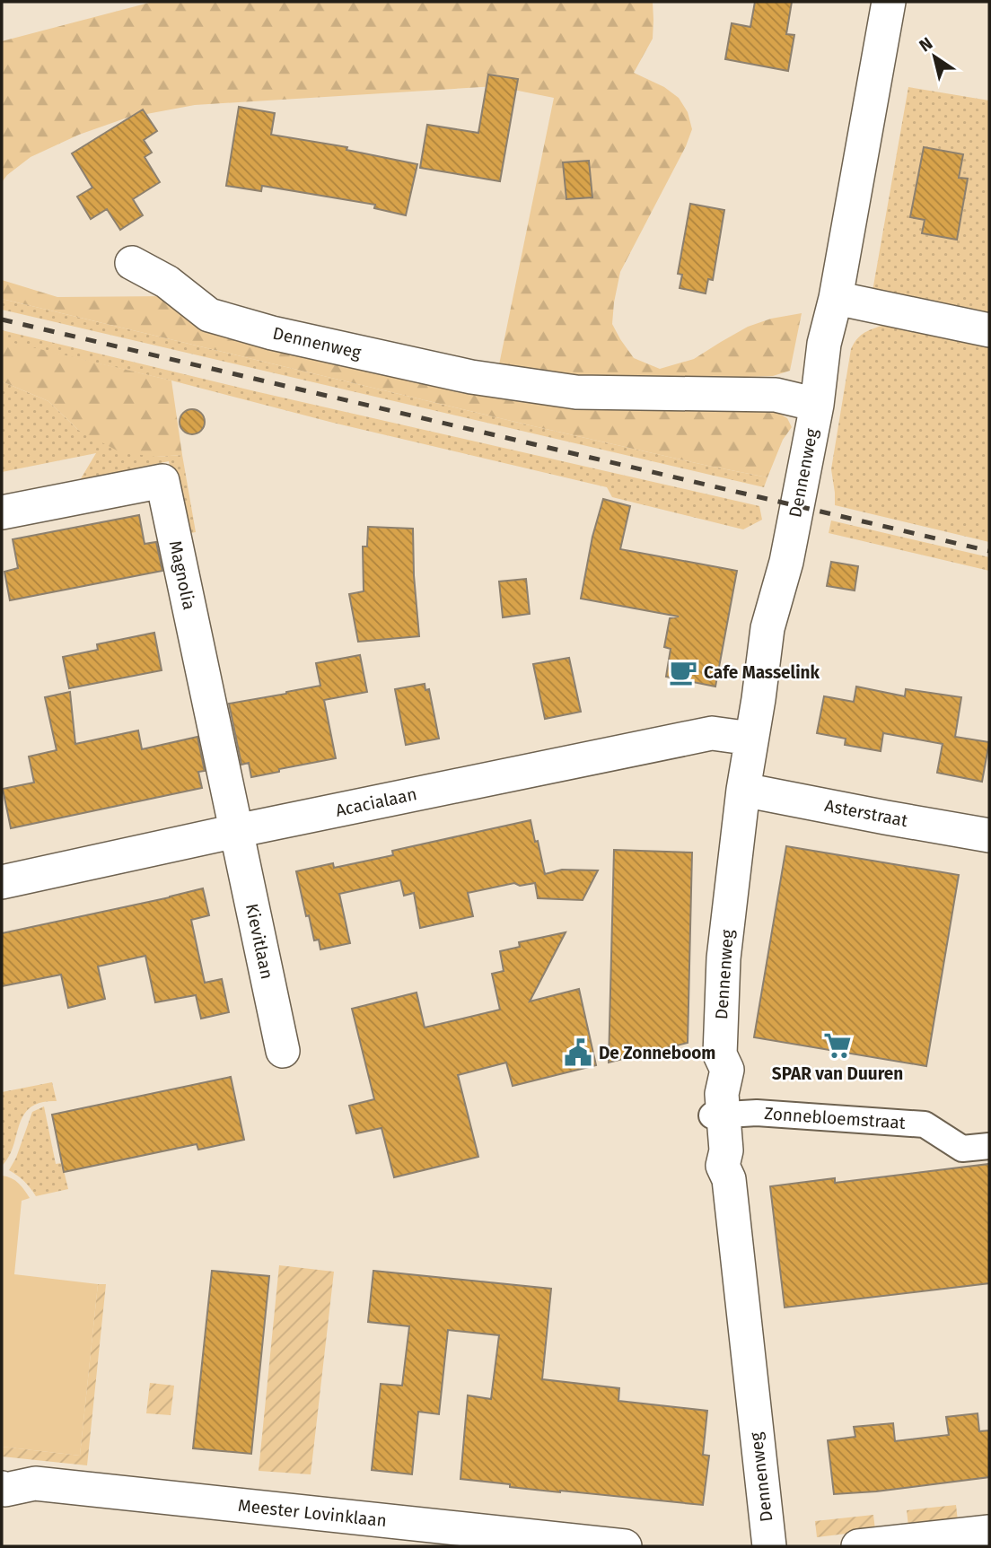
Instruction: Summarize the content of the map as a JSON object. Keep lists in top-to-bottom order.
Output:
{
  "streets": {
    "street": [
      "Dennenweg",
      "Magnolia",
      "Acacialaan",
      "Asterstraat",
      "Kievitlaan",
      "Zonnebloemstraat",
      "Meester Lovinklaan"
    ]
  },
  "crossings": [
    ["Dennenweg", "Acacialaan"],
    ["Dennenweg", "Asterstraat"],
    ["Dennenweg", "Zonnebloemstraat"],
    ["Magnolia", "Acacialaan"],
    ["Magnolia", "Kievitlaan"],
    ["Acacialaan", "Kievitlaan"]
  ],
  "places": {
    "cafe": ["Cafe Masselink"],
    "supermarket": ["SPAR van Duuren"],
    "public building": ["De Zonneboom"]
  },
  "north": "top left"
}
